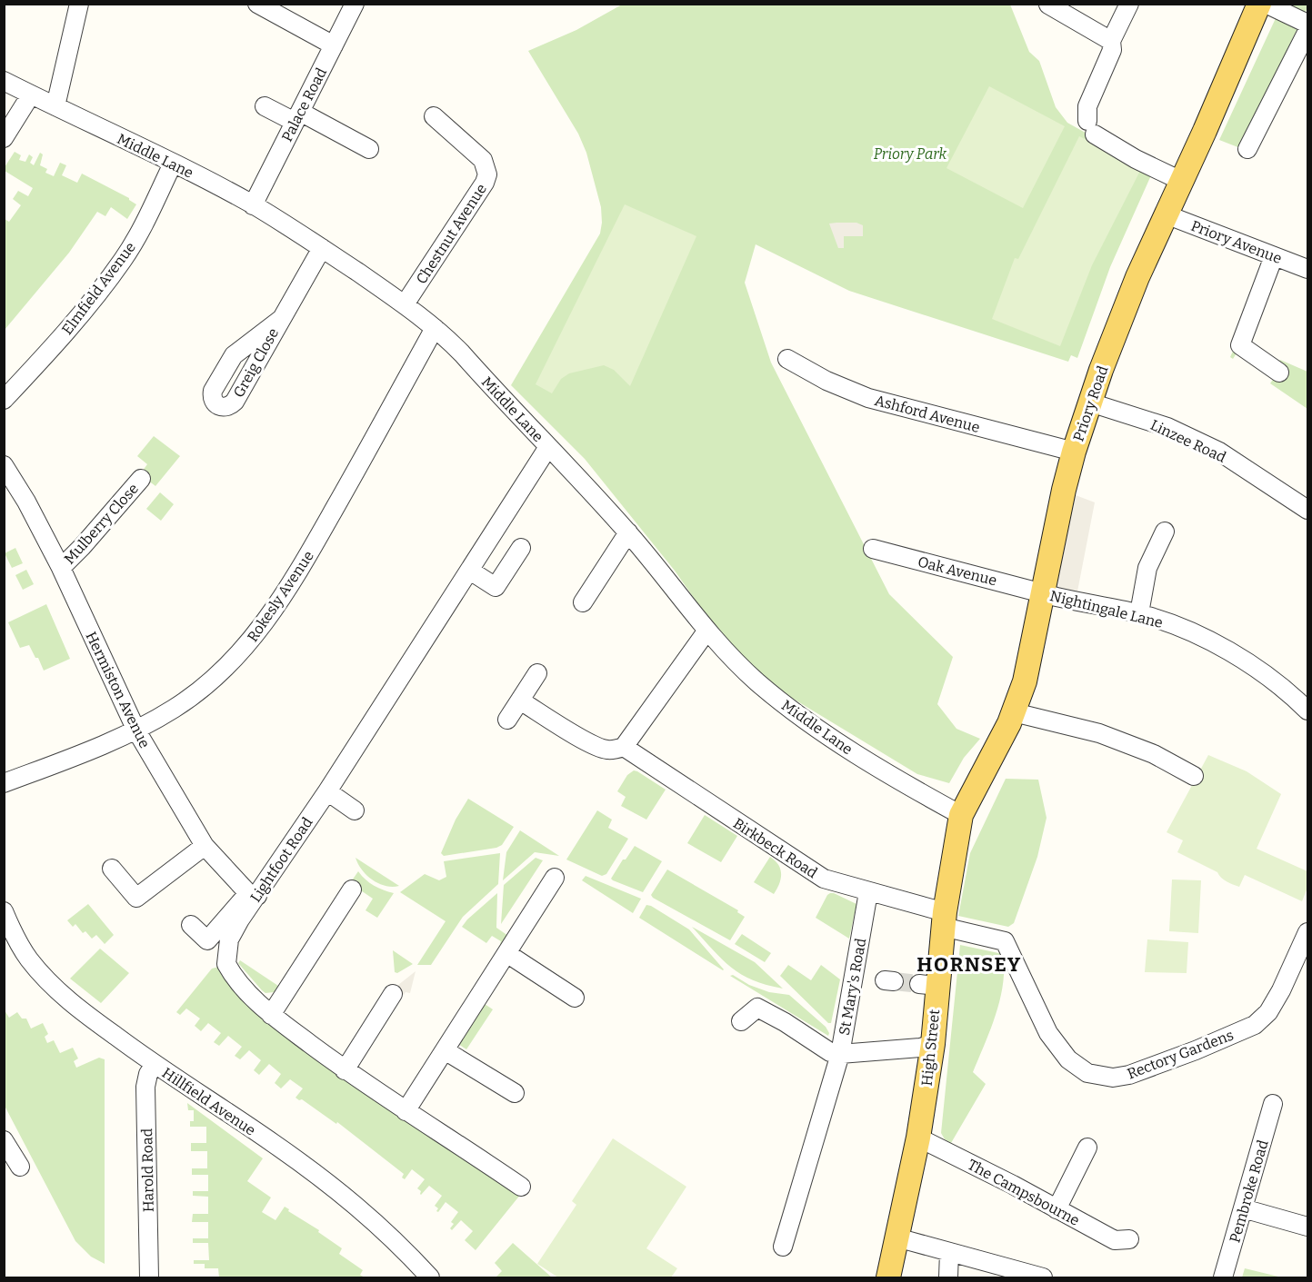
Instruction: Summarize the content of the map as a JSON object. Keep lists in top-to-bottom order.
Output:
{
  "streets": {
    "main road": ["Priory Road", "High Street"],
    "street": [
      "Palace Road",
      "Middle Lane",
      "Chestnut Avenue",
      "Priory Avenue",
      "Elmfield Avenue",
      "Greig Close",
      "Ashford Avenue",
      "Linzee Road",
      "Mulberry Close",
      "Oak Avenue",
      "Rokesly Avenue",
      "Nightingale Lane",
      "Hermiston Avenue",
      "Birkbeck Road",
      "Lightfoot Road",
      "St Mary's Road",
      "Rectory Gardens",
      "Hillfield Avenue",
      "Harold Road",
      "Pembroke Road",
      "The Campsbourne"
    ]
  },
  "crossings": [
    ["Palace Road", "Middle Lane"],
    ["Middle Lane", "Chestnut Avenue"],
    ["Middle Lane", "Elmfield Avenue"],
    ["Middle Lane", "Greig Close"],
    ["Middle Lane", "Priory Road"],
    ["Middle Lane", "Rokesly Avenue"],
    ["Middle Lane", "Lightfoot Road"],
    ["Middle Lane", "High Street"],
    ["Priory Avenue", "Priory Road"],
    ["Priory Road", "Ashford Avenue"],
    ["Priory Road", "Linzee Road"],
    ["Priory Road", "Oak Avenue"],
    ["Priory Road", "Nightingale Lane"],
    ["Priory Road", "High Street"],
    ["Mulberry Close", "Hermiston Avenue"],
    ["Oak Avenue", "Nightingale Lane"],
    ["Rokesly Avenue", "Hermiston Avenue"],
    ["Hermiston Avenue", "Lightfoot Road"],
    ["Birkbeck Road", "St Mary's Road"],
    ["Birkbeck Road", "High Street"],
    ["Birkbeck Road", "Rectory Gardens"],
    ["St Mary's Road", "High Street"],
    ["High Street", "Rectory Gardens"],
    ["High Street", "The Campsbourne"],
    ["Hillfield Avenue", "Harold Road"]
  ],
  "districts": ["HORNSEY"],
  "parks": ["Priory Park"]
}
